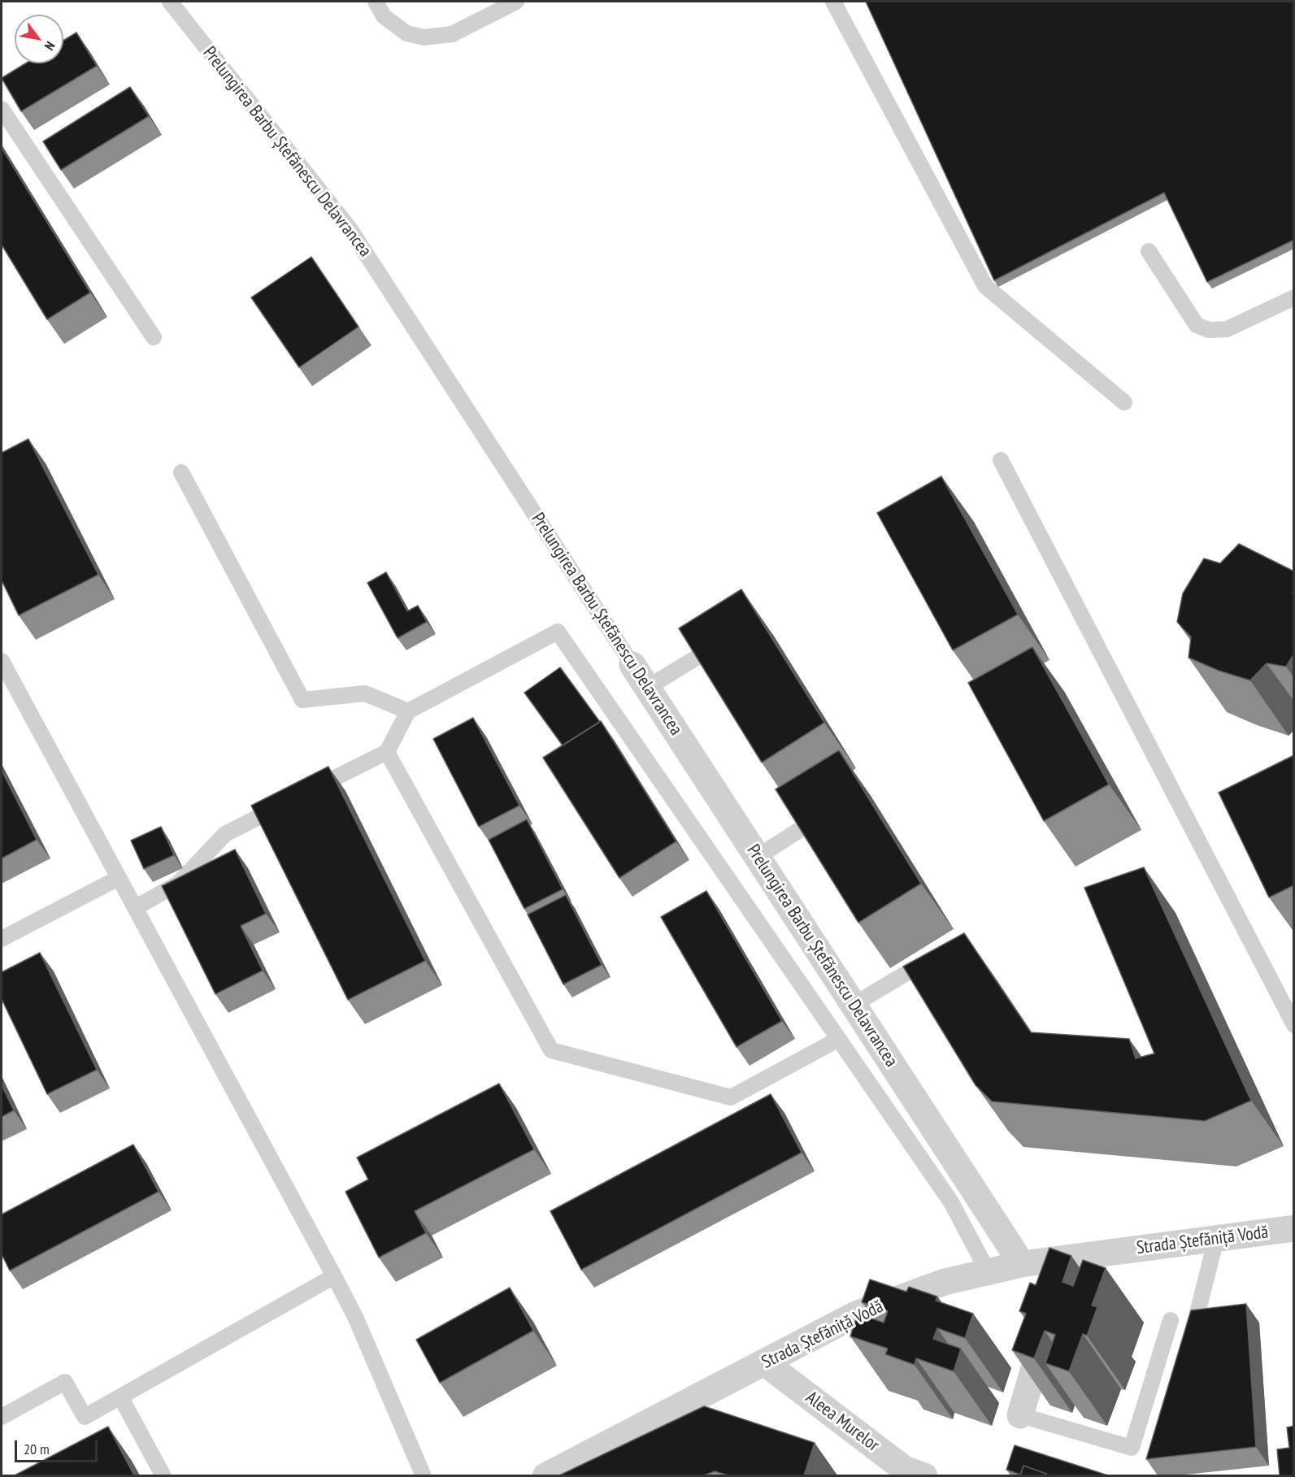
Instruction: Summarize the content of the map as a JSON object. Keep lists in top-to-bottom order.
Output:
{
  "streets": {
    "street": ["Prelungirea Barbu Ștefănescu Delavrancea", "Strada Ștefăniță Vodă", "Aleea Murelor"]
  },
  "crossings": [
    ["Prelungirea Barbu Ștefănescu Delavrancea", "Strada Ștefăniță Vodă"],
    ["Strada Ștefăniță Vodă", "Aleea Murelor"]
  ],
  "scale_bar": "20 m",
  "north": "bottom right"
}
